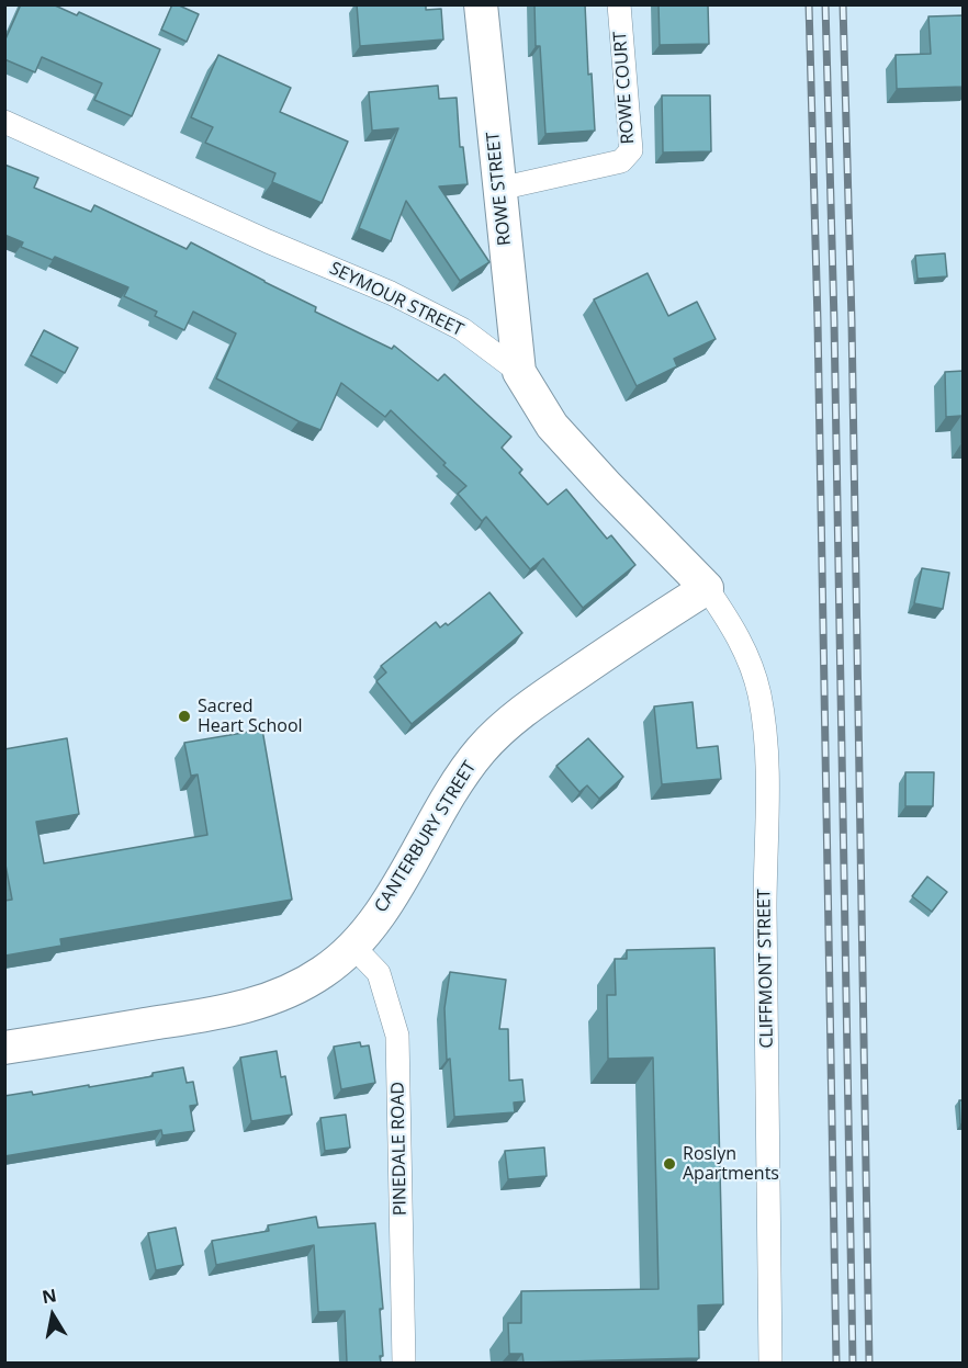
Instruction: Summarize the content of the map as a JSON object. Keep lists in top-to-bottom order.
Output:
{
  "streets": {
    "street": [
      "ROWE COURT",
      "ROWE STREET",
      "SEYMOUR STREET",
      "CANTERBURY STREET",
      "CLIFFMONT STREET",
      "PINEDALE ROAD"
    ]
  },
  "crossings": [
    ["ROWE COURT", "ROWE STREET"],
    ["ROWE STREET", "SEYMOUR STREET"],
    ["SEYMOUR STREET", "CANTERBURY STREET"],
    ["SEYMOUR STREET", "CLIFFMONT STREET"],
    ["CANTERBURY STREET", "CLIFFMONT STREET"],
    ["CANTERBURY STREET", "PINEDALE ROAD"]
  ],
  "places": ["Sacred Heart School", "Roslyn Apartments"],
  "north": "top"
}
